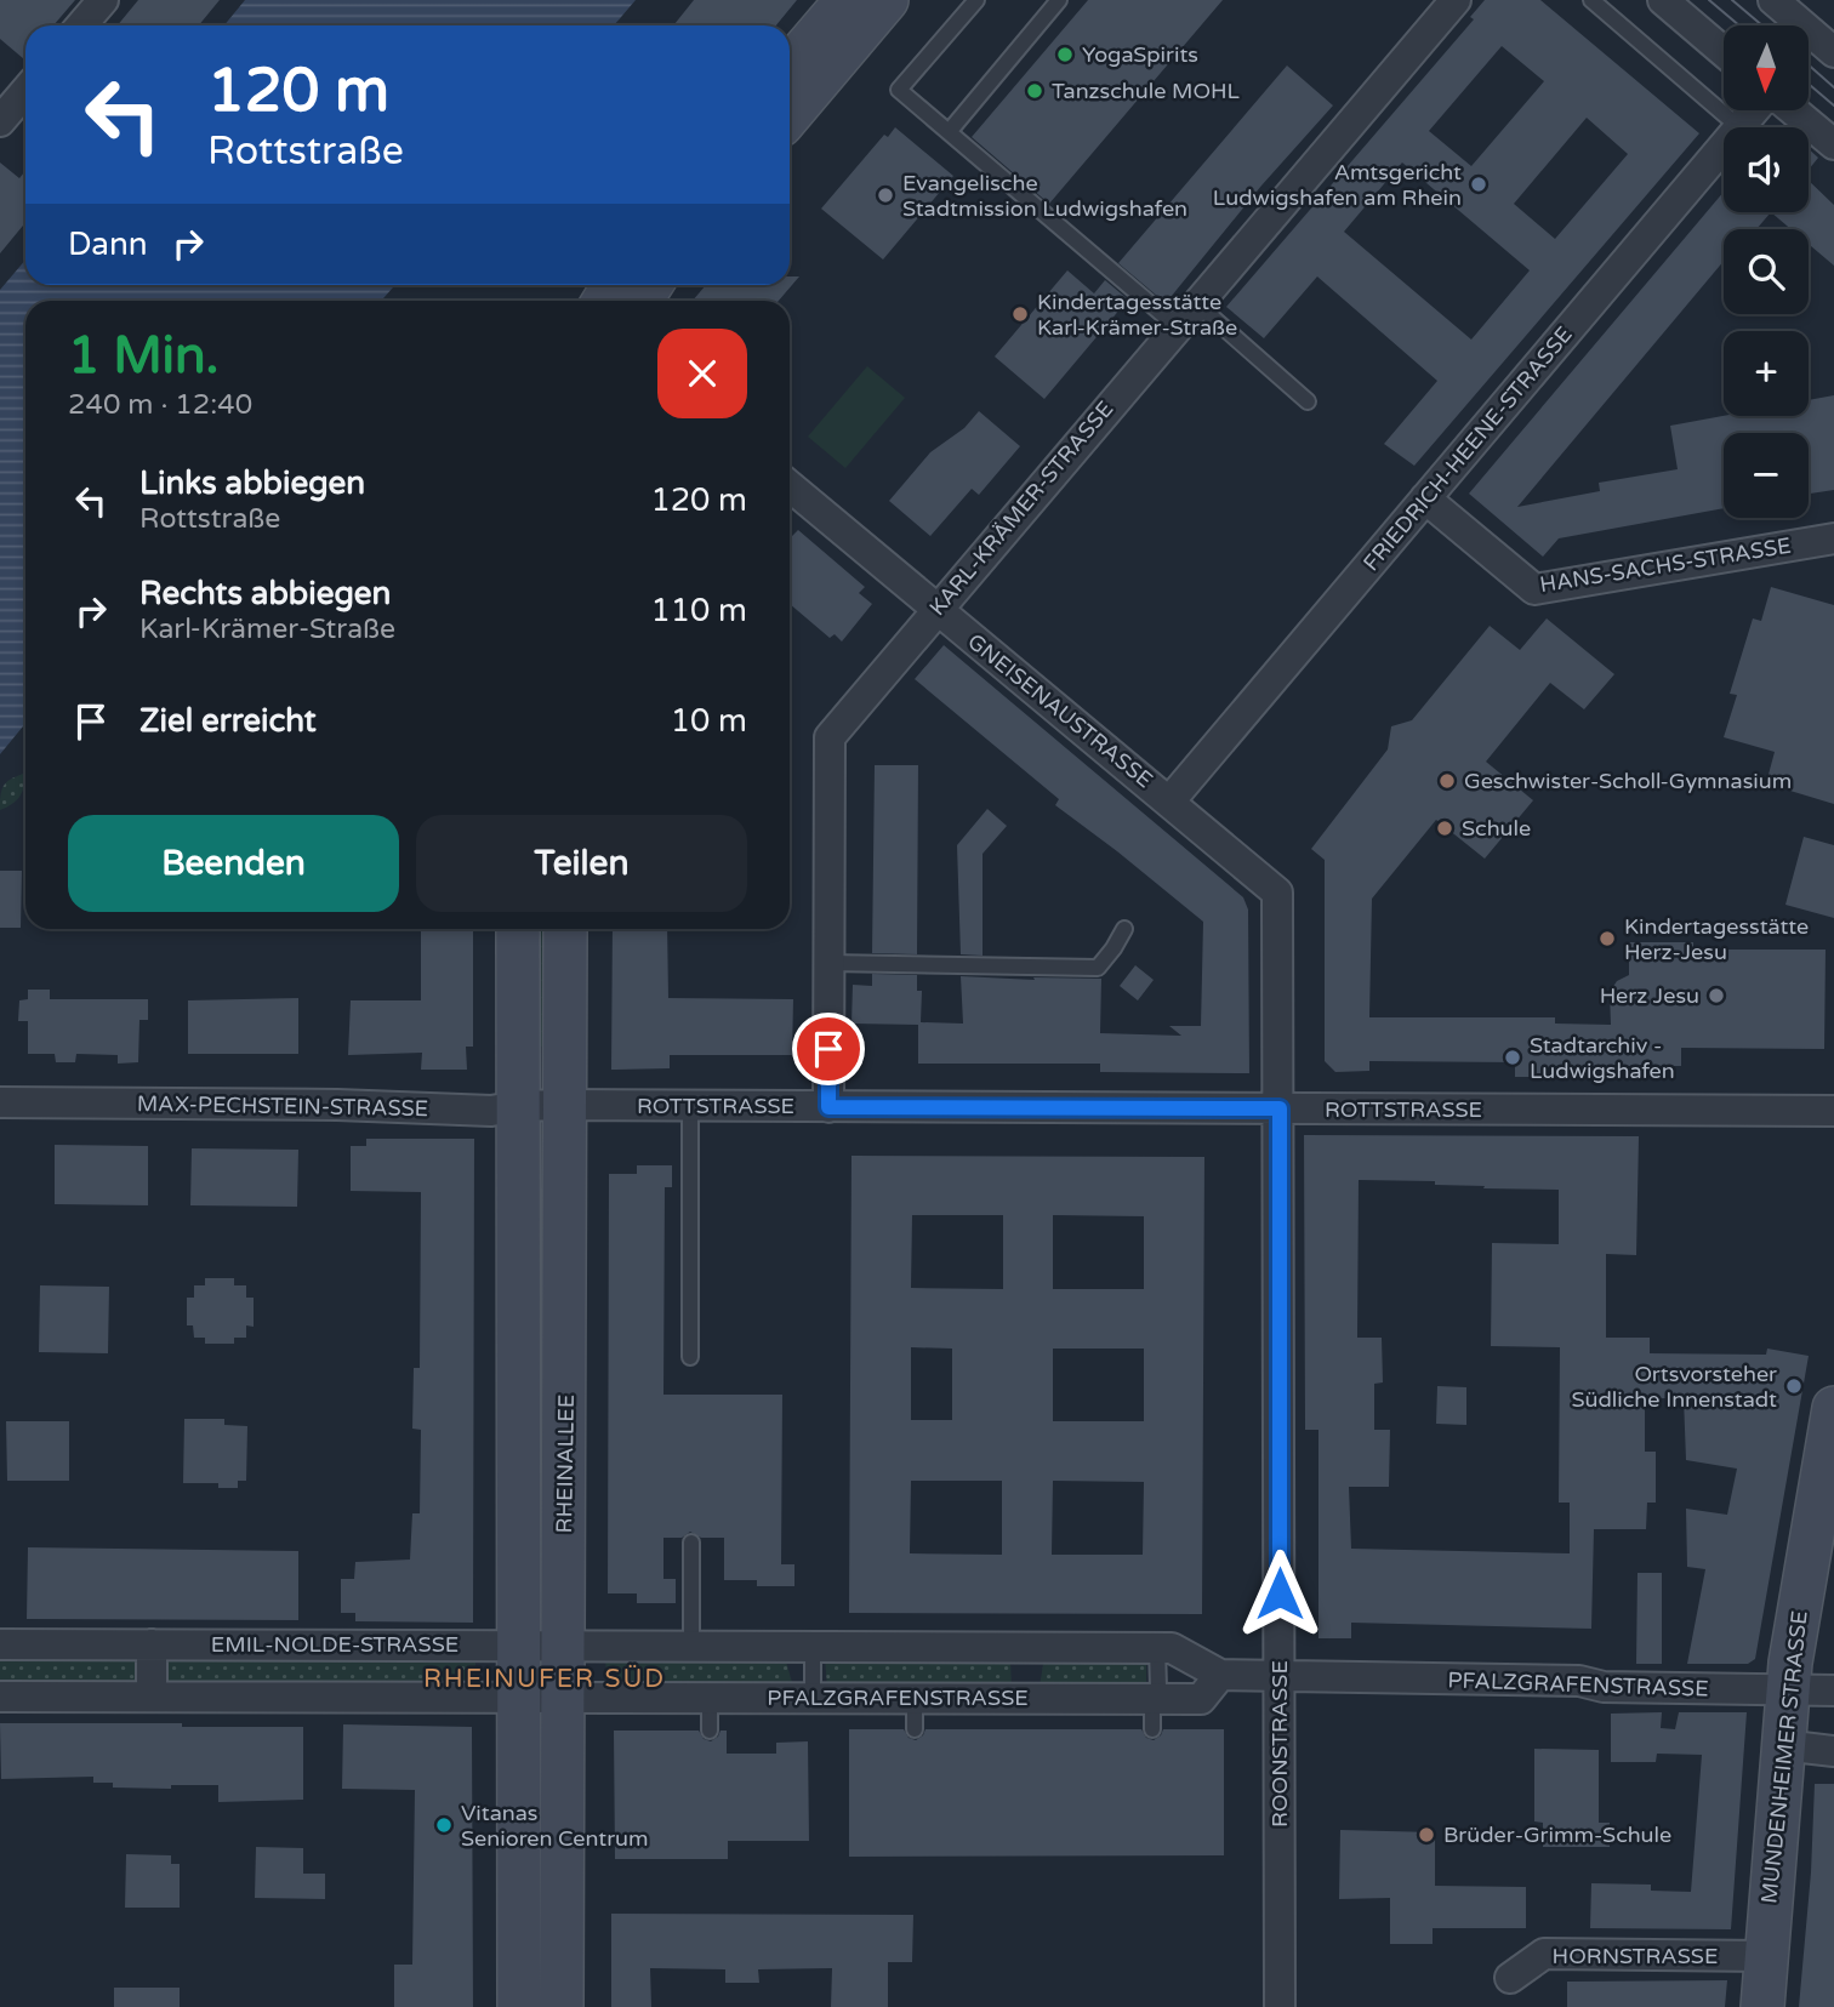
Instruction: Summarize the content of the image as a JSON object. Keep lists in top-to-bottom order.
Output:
{
  "streets": {
    "street": [
      "FRIEDRICH-HEENE-STRASSE",
      "KARL-KRÄMER-STRASSE",
      "HANS-SACHS-STRASSE",
      "GNEISENAUSTRASSE",
      "MAX-PECHSTEIN-STRASSE",
      "ROTTSTRASSE",
      "RHEINALLEE",
      "EMIL-NOLDE-STRASSE",
      "PFALZGRAFENSTRASSE",
      "ROONSTRASSE",
      "MUNDENHEIMER STRASSE",
      "HORNSTRASSE"
    ]
  },
  "crossings": [
    ["FRIEDRICH-HEENE-STRASSE", "HANS-SACHS-STRASSE"],
    ["FRIEDRICH-HEENE-STRASSE", "GNEISENAUSTRASSE"],
    ["KARL-KRÄMER-STRASSE", "GNEISENAUSTRASSE"],
    ["KARL-KRÄMER-STRASSE", "ROTTSTRASSE"],
    ["GNEISENAUSTRASSE", "ROONSTRASSE"],
    ["MAX-PECHSTEIN-STRASSE", "ROTTSTRASSE"],
    ["MAX-PECHSTEIN-STRASSE", "RHEINALLEE"],
    ["ROTTSTRASSE", "RHEINALLEE"],
    ["ROTTSTRASSE", "ROONSTRASSE"],
    ["RHEINALLEE", "EMIL-NOLDE-STRASSE"],
    ["RHEINALLEE", "PFALZGRAFENSTRASSE"],
    ["EMIL-NOLDE-STRASSE", "PFALZGRAFENSTRASSE"],
    ["PFALZGRAFENSTRASSE", "ROONSTRASSE"],
    ["PFALZGRAFENSTRASSE", "MUNDENHEIMER STRASSE"],
    ["MUNDENHEIMER STRASSE", "HORNSTRASSE"]
  ],
  "districts": ["RHEINUFER SÜD"],
  "places": [
    "YogaSpirits",
    "Tanzschule MOHL",
    "Amtsgericht Ludwigshafen am Rhein",
    "Evangelische Stadtmission Ludwigshafen",
    "Kindertagesstätte Karl-Krämer-Straße",
    "Geschwister-Scholl-Gymnasium",
    "Schule",
    "Kindertagesstätte Herz-Jesu",
    "Herz Jesu",
    "Stadtarchiv - Ludwigshafen",
    "Ortsvorsteher Südliche Innenstadt",
    "Vitanas Senioren Centrum",
    "Brüder-Grimm-Schule"
  ],
  "north": "bottom",
  "page": {
    "map_buttons": ["+", "−"],
    "turn": ["120 m", "Rottstraße"],
    "then": "Dann",
    "heading": ["1 Min.", "240 m · 12:40"],
    "list": [
      {
        "name": "Links abbiegen",
        "note": "Rottstraße",
        "value": "120 m"
      },
      {
        "name": "Rechts abbiegen",
        "note": "Karl-Krämer-Straße",
        "value": "110 m"
      },
      {
        "name": "Ziel erreicht",
        "value": "10 m"
      }
    ],
    "buttons": ["Beenden", "Teilen"]
  }
}
